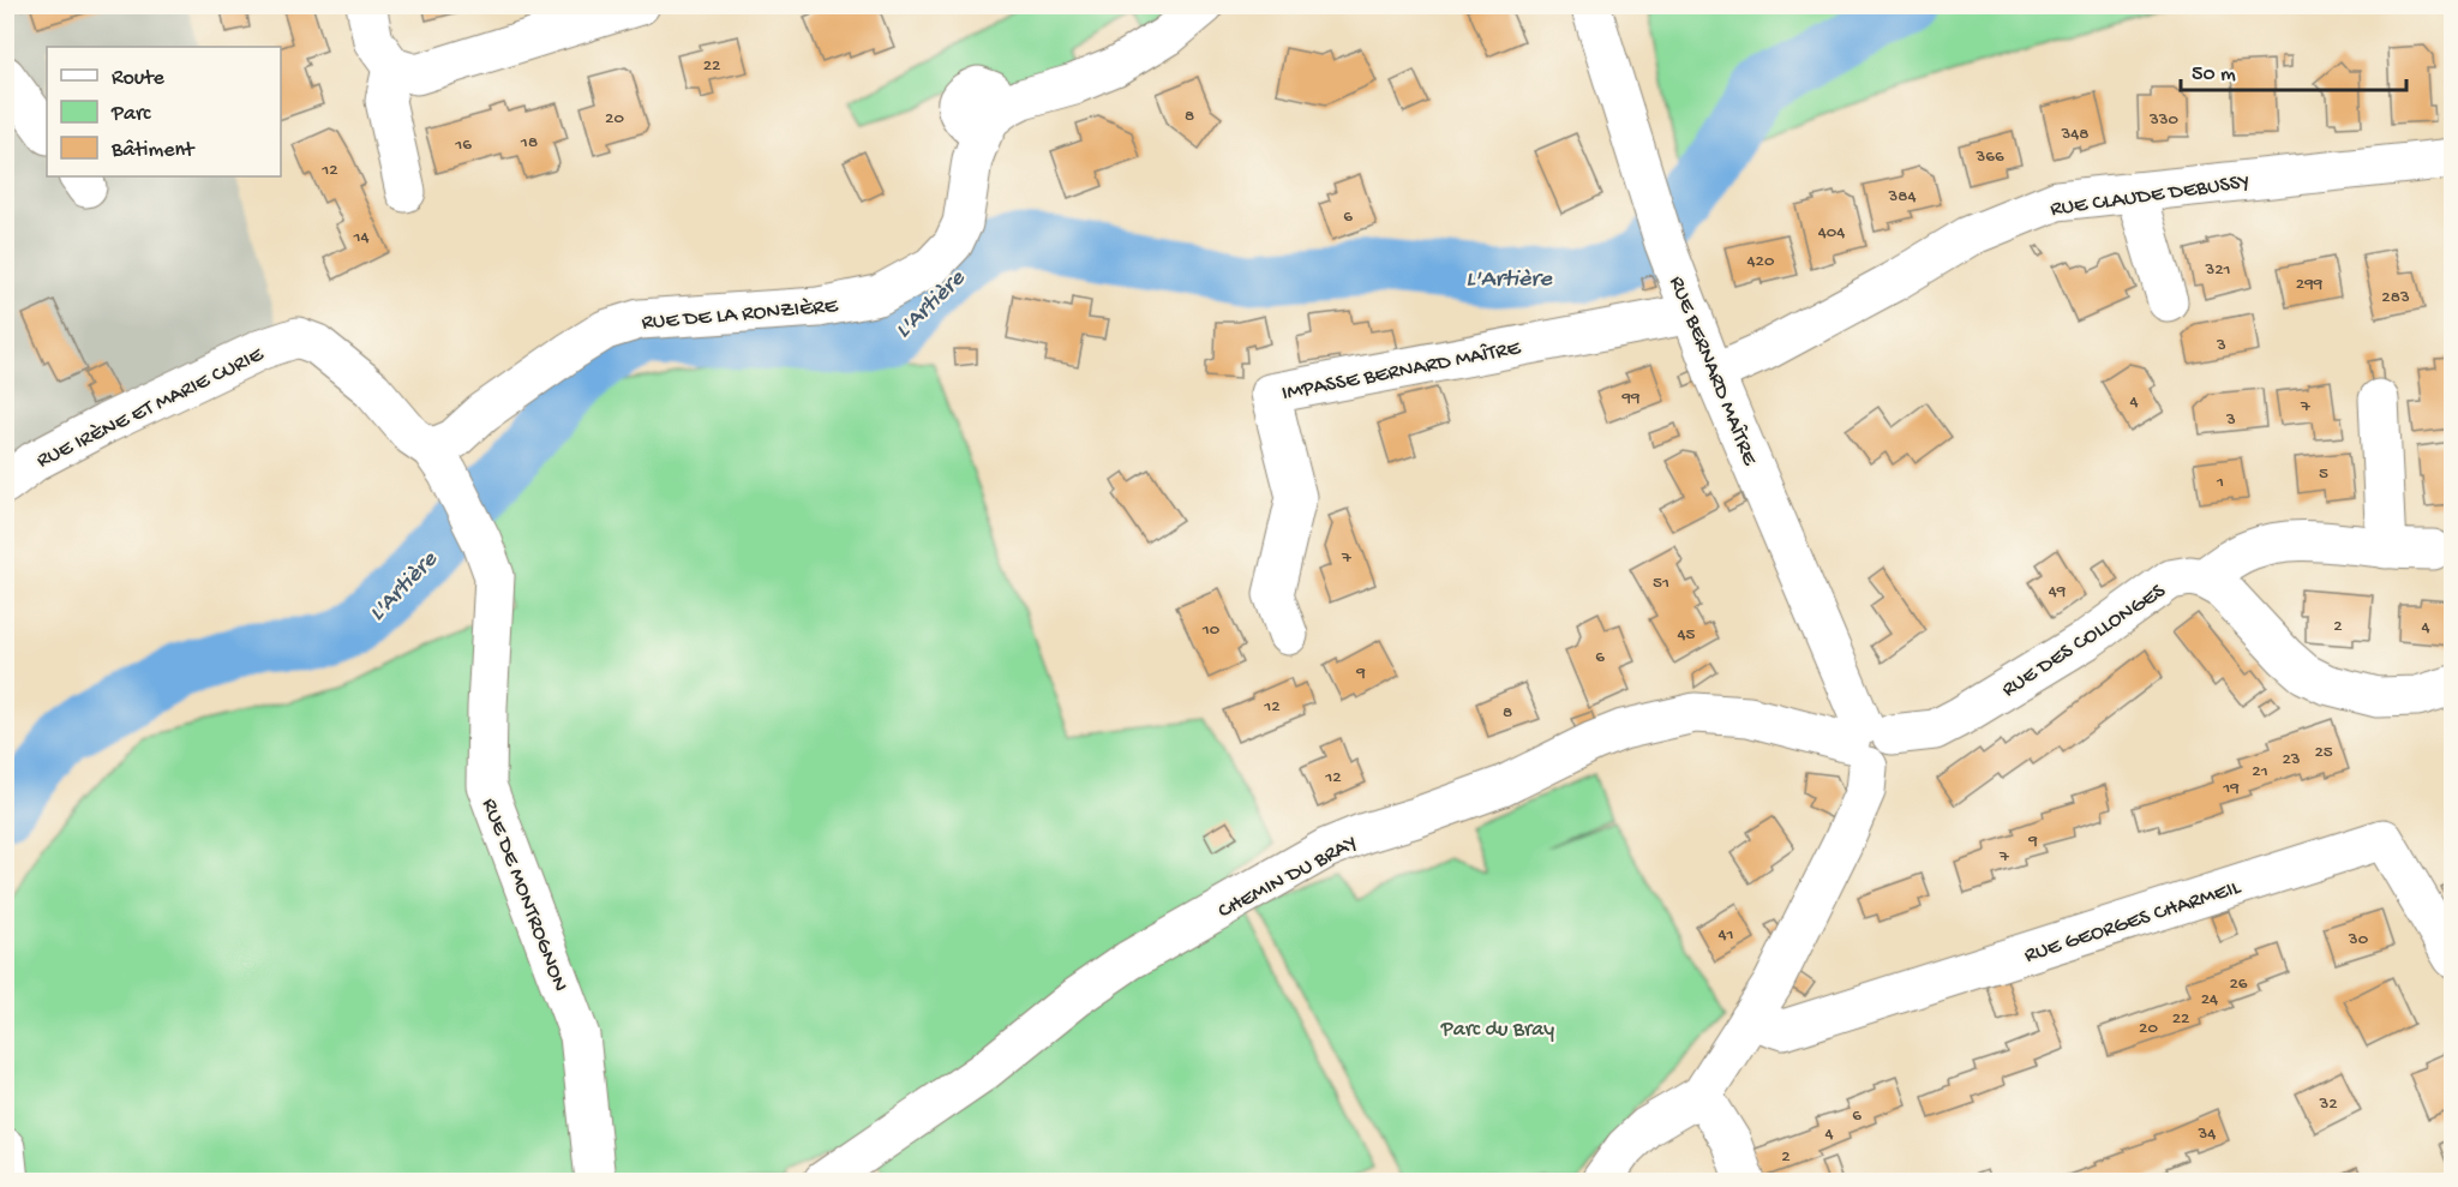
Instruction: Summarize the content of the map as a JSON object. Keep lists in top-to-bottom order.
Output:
{
  "streets": {
    "street": [
      "RUE CLAUDE DEBUSSY",
      "RUE DE LA RONZIÈRE",
      "IMPASSE BERNARD MAÎTRE",
      "RUE BERNARD MAÎTRE",
      "RUE IRÈNE ET MARIE CURIE",
      "RUE DES COLLONGES",
      "CHEMIN DU BRAY",
      "RUE DE MONTROGNON",
      "RUE GEORGES CHARMEIL"
    ]
  },
  "crossings": [
    ["RUE CLAUDE DEBUSSY", "RUE BERNARD MAÎTRE"],
    ["RUE DE LA RONZIÈRE", "RUE DE MONTROGNON"],
    ["IMPASSE BERNARD MAÎTRE", "RUE BERNARD MAÎTRE"],
    ["RUE BERNARD MAÎTRE", "RUE DES COLLONGES"],
    ["RUE BERNARD MAÎTRE", "CHEMIN DU BRAY"],
    ["RUE IRÈNE ET MARIE CURIE", "RUE DE MONTROGNON"],
    ["RUE DES COLLONGES", "CHEMIN DU BRAY"]
  ],
  "water": ["L'Artière"],
  "parks": ["Parc du Bray"],
  "house_numbers": [
    "22",
    "8",
    "20",
    "330",
    "348",
    "18",
    "16",
    "366",
    "12",
    "384",
    "6",
    "404",
    "14",
    "420",
    "321",
    "299",
    "283",
    "3",
    "99",
    "4",
    "7",
    "3",
    "5",
    "1",
    "7",
    "51",
    "49",
    "2",
    "4",
    "10",
    "45",
    "6",
    "9",
    "12",
    "8",
    "25",
    "23",
    "21",
    "12",
    "19",
    "9",
    "7",
    "41",
    "30",
    "26",
    "24",
    "22",
    "20",
    "32",
    "6",
    "4",
    "34",
    "2"
  ],
  "legend": ["Route", "Parc", "Bâtiment"],
  "scale_bar": "50 m"
}
